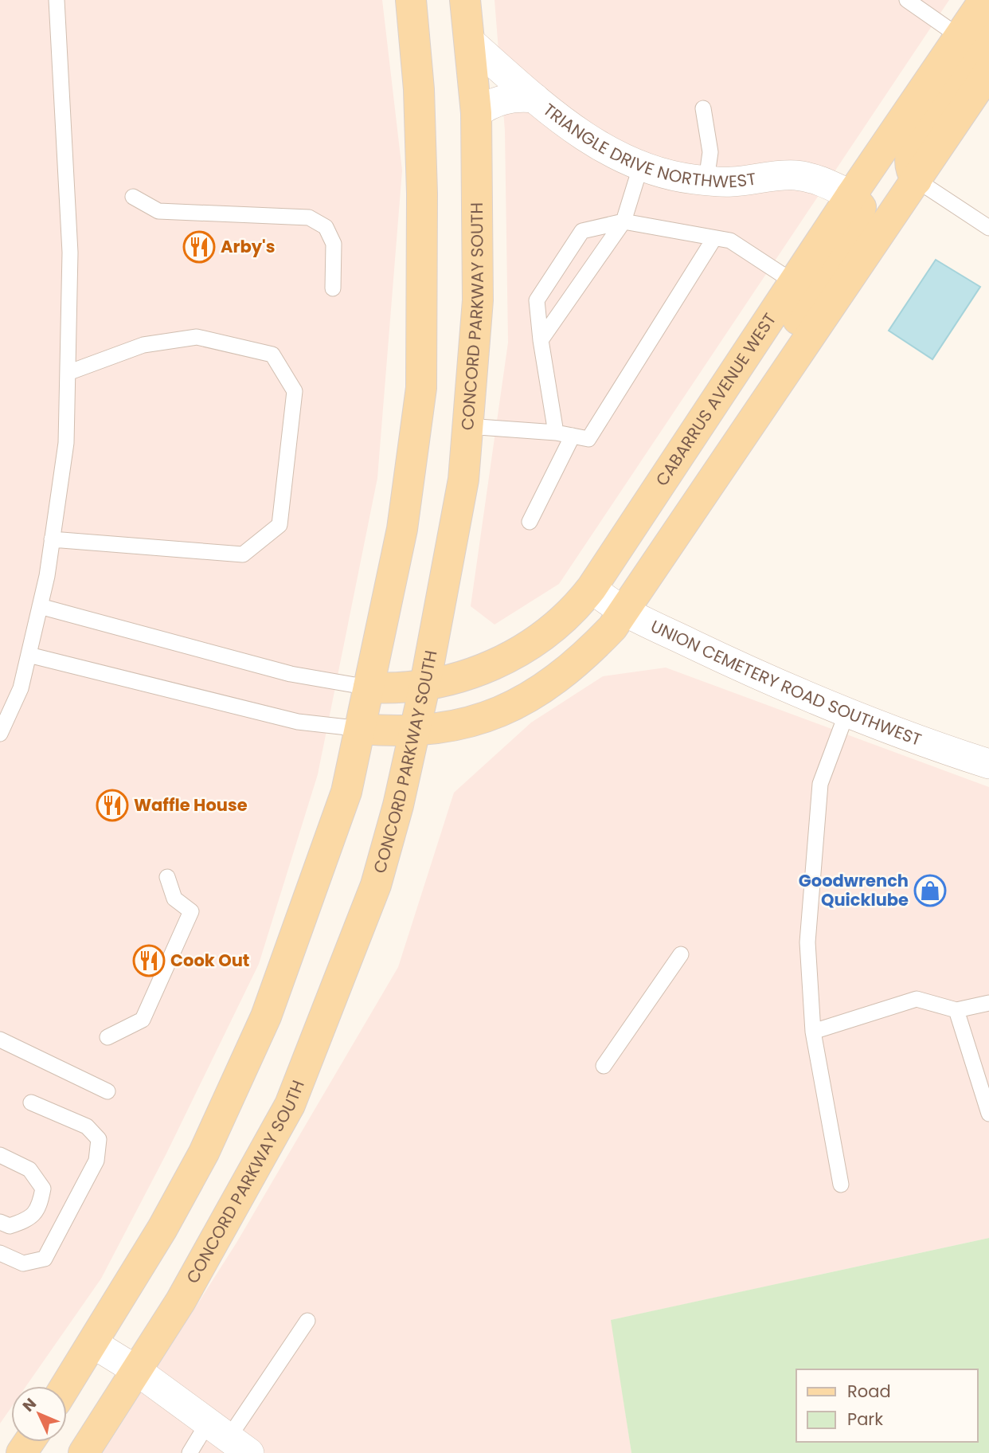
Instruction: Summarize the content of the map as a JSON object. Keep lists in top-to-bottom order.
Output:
{
  "streets": {
    "main road": ["CONCORD PARKWAY SOUTH", "CABARRUS AVENUE WEST"],
    "street": ["TRIANGLE DRIVE NORTHWEST", "UNION CEMETERY ROAD SOUTHWEST"]
  },
  "crossings": [
    ["TRIANGLE DRIVE NORTHWEST", "CONCORD PARKWAY SOUTH"],
    ["TRIANGLE DRIVE NORTHWEST", "CABARRUS AVENUE WEST"],
    ["CONCORD PARKWAY SOUTH", "CABARRUS AVENUE WEST"],
    ["CABARRUS AVENUE WEST", "UNION CEMETERY ROAD SOUTHWEST"]
  ],
  "places": {
    "restaurant": ["Arby's", "Waffle House", "Cook Out"],
    "shop": ["Goodwrench Quicklube"]
  },
  "legend": ["Road", "Park"],
  "north": "top left"
}
